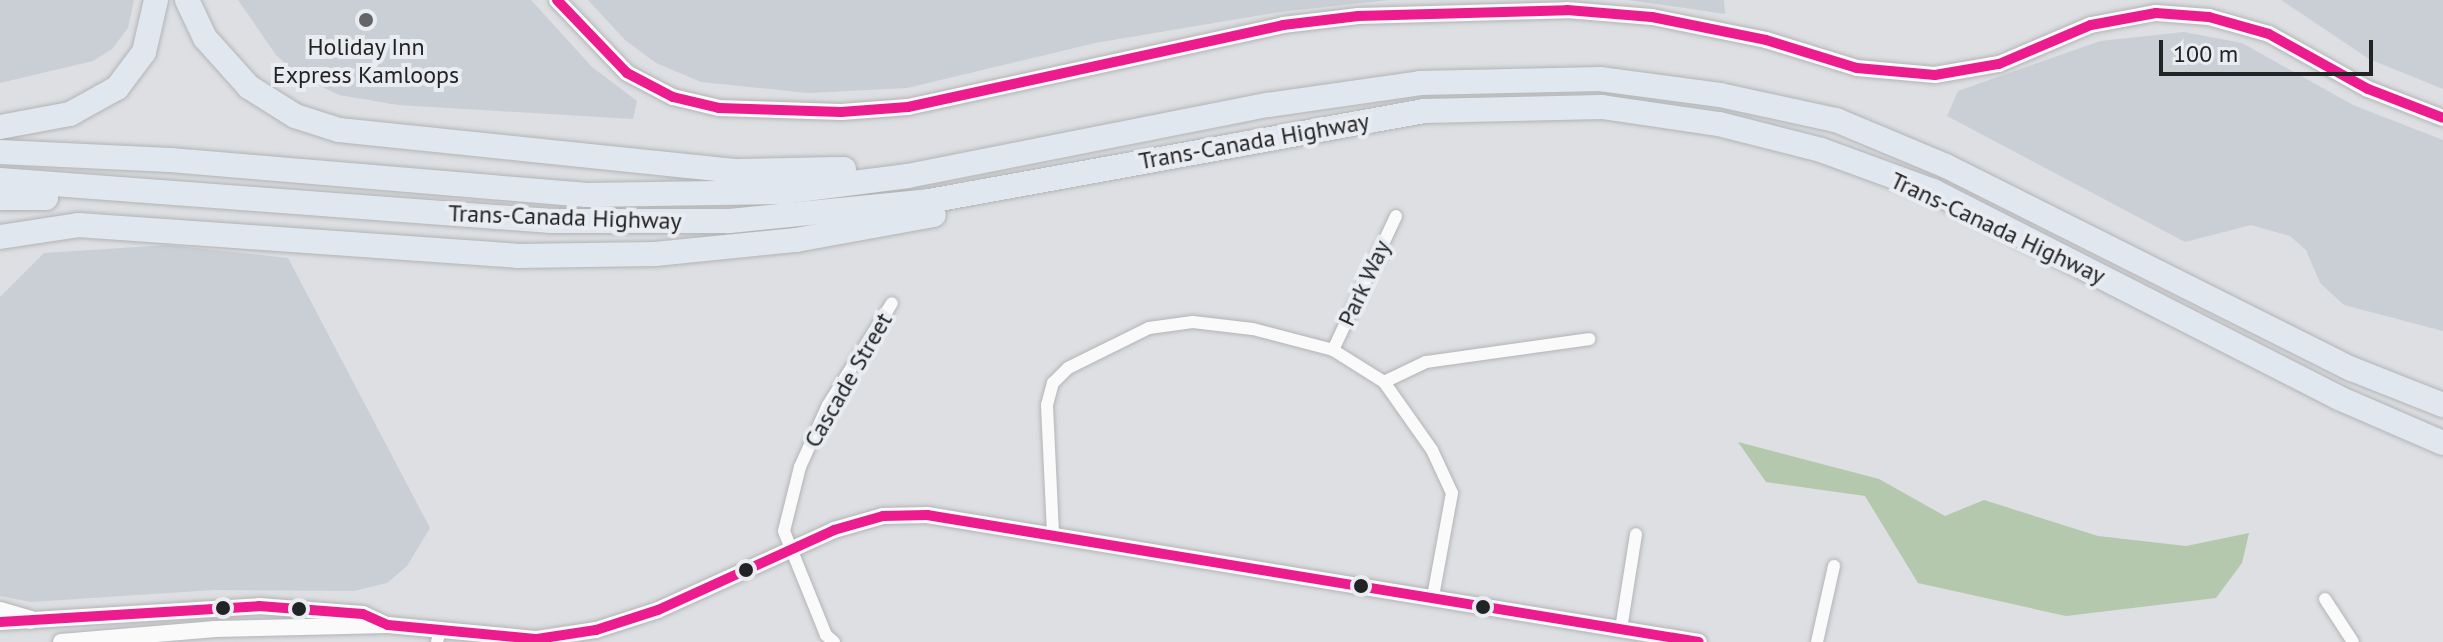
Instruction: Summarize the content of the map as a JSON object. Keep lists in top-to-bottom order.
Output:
{
  "streets": {
    "highway": ["Trans-Canada Highway"],
    "street": ["Park Way", "Cascade Street"]
  },
  "places": ["Holiday Inn Express Kamloops"],
  "scale_bar": "100 m"
}
